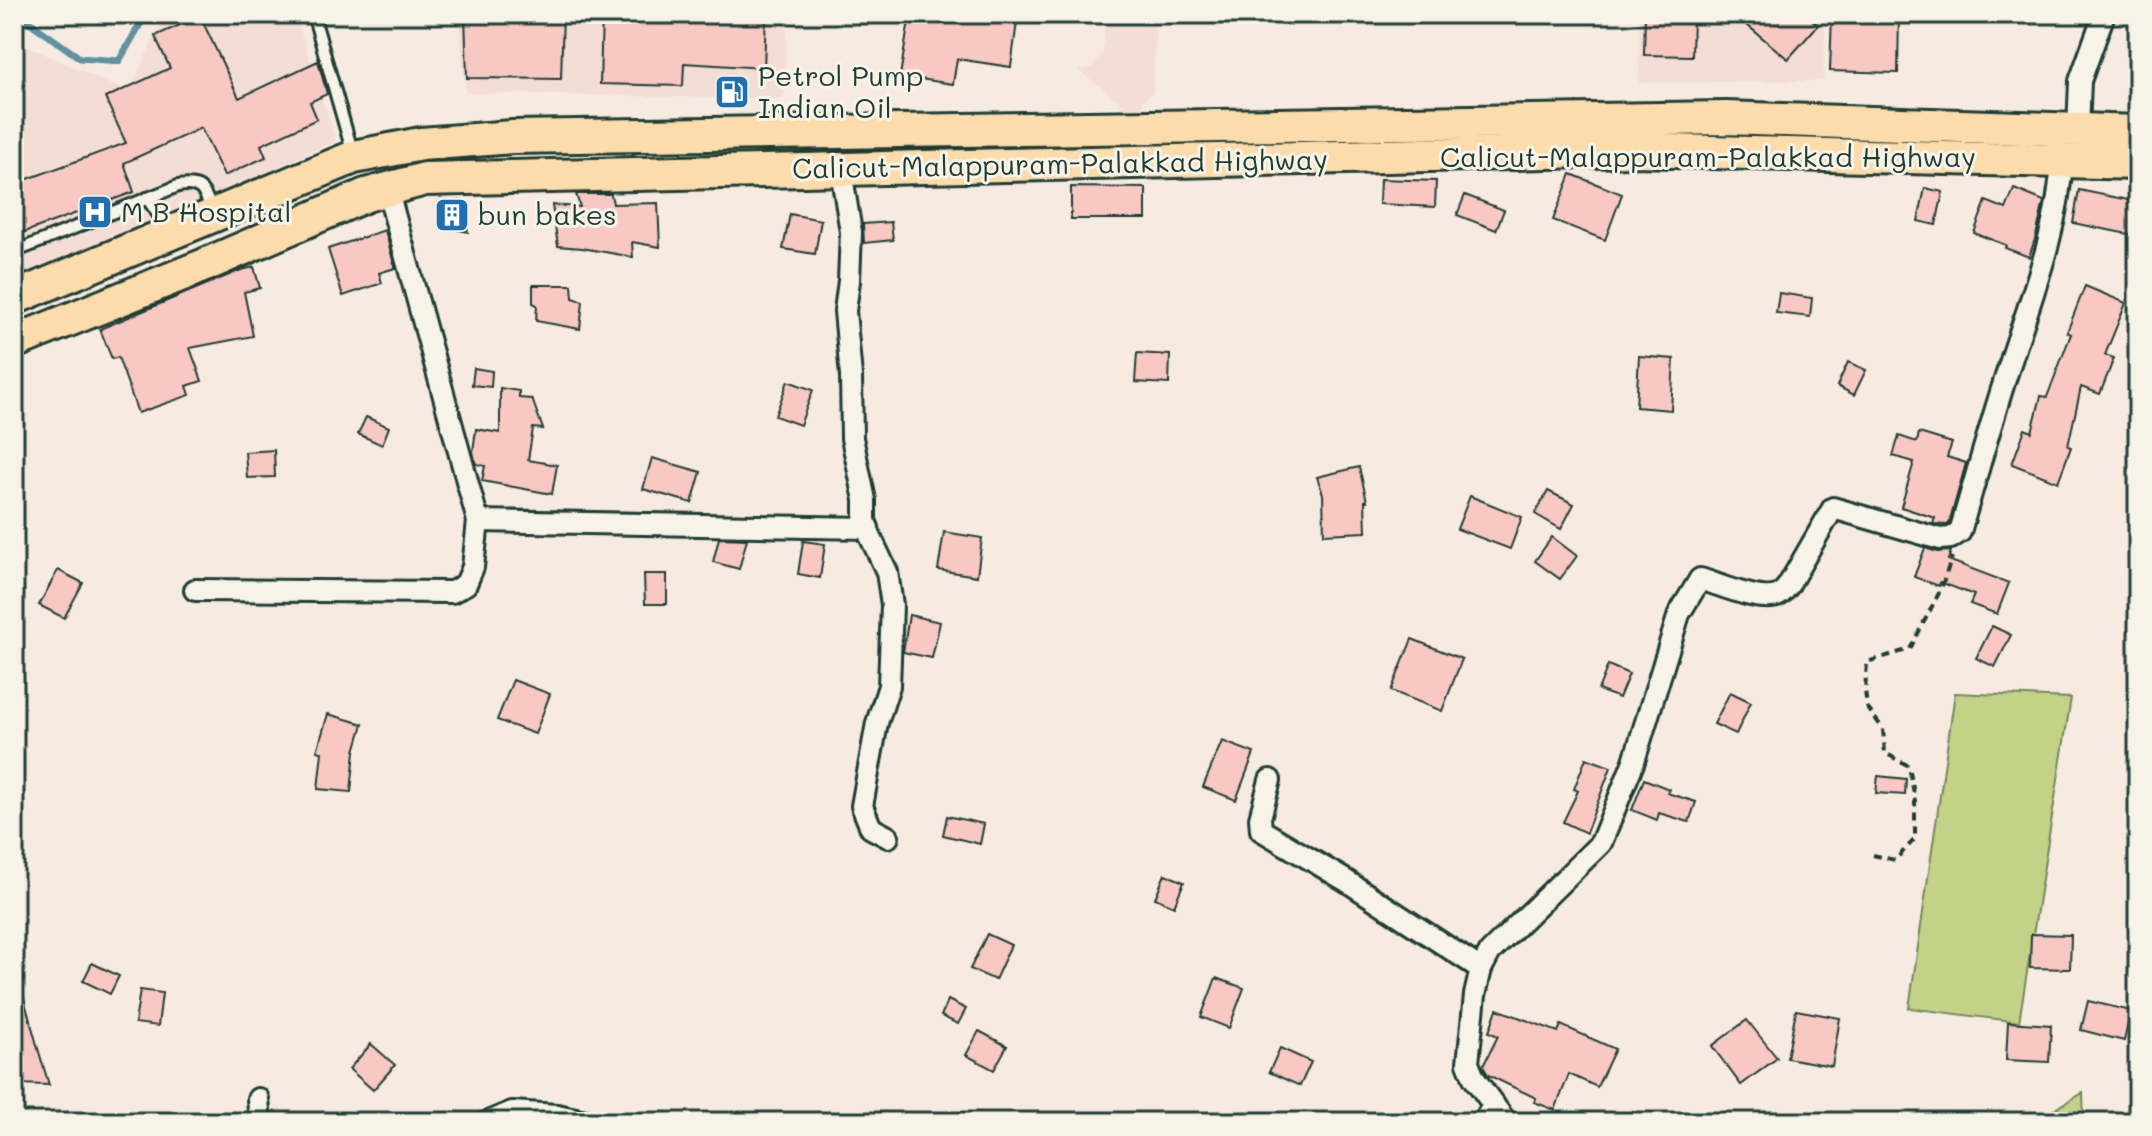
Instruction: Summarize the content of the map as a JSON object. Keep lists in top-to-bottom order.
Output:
{
  "streets": {
    "highway": ["Calicut-Malappuram-Palakkad Highway"]
  },
  "places": {
    "fuel station": ["Petrol Pump Indian Oil"],
    "hospital": ["M B Hospital"],
    "building": ["bun bakes"]
  }
}
